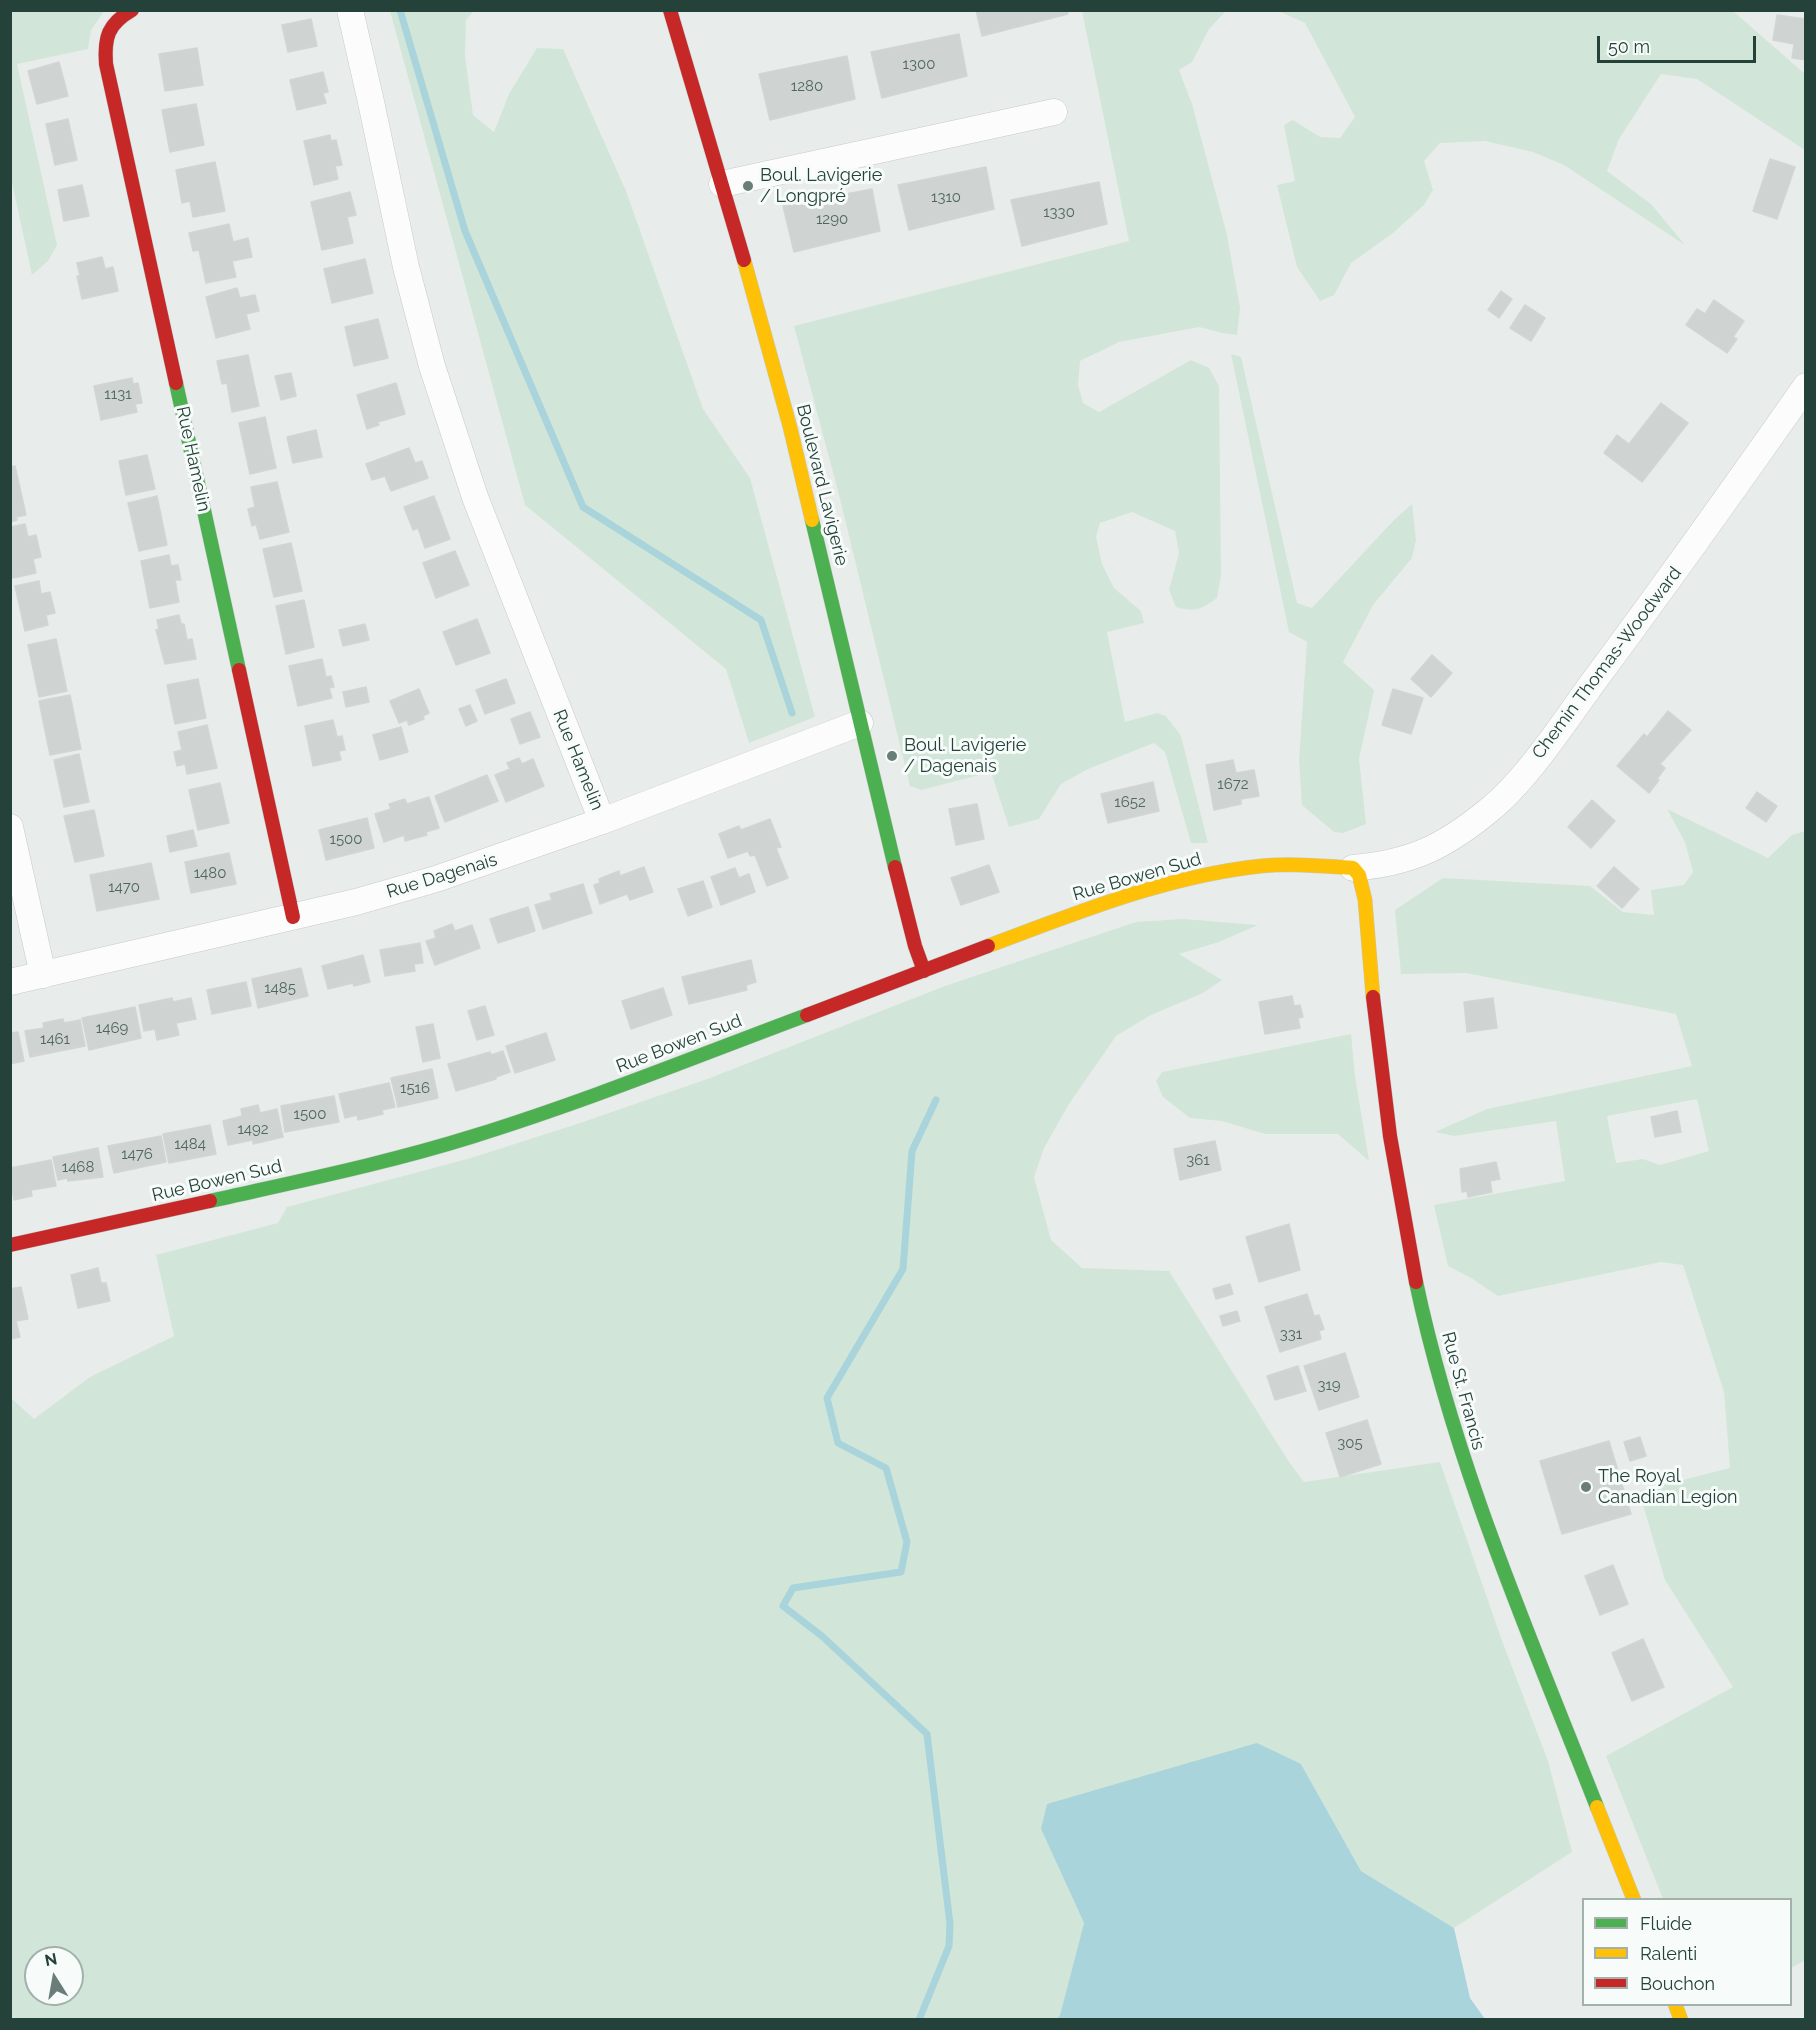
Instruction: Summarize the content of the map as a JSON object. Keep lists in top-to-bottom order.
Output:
{
  "streets": {
    "street": [
      "Rue Hamelin",
      "Boulevard Lavigerie",
      "Chemin Thomas-Woodward",
      "Rue Dagenais",
      "Rue Bowen Sud",
      "Rue St. Francis"
    ]
  },
  "crossings": [
    ["Rue Hamelin", "Rue Dagenais"],
    ["Boulevard Lavigerie", "Rue Dagenais"],
    ["Boulevard Lavigerie", "Rue Bowen Sud"],
    ["Chemin Thomas-Woodward", "Rue Bowen Sud"],
    ["Chemin Thomas-Woodward", "Rue St. Francis"],
    ["Rue Bowen Sud", "Rue St. Francis"]
  ],
  "places": ["Boul. Lavigerie / Longpré", "Boul. Lavigerie / Dagenais", "The Royal Canadian Legion"],
  "house_numbers": [
    "1300",
    "1280",
    "1310",
    "1330",
    "1290",
    "1131",
    "1672",
    "1652",
    "1500",
    "1480",
    "1470",
    "1485",
    "1469",
    "1461",
    "1516",
    "1500",
    "1492",
    "1484",
    "1476",
    "361",
    "1468",
    "331",
    "319",
    "305"
  ],
  "legend": ["Fluide", "Ralenti", "Bouchon"],
  "scale_bar": "50 m",
  "north": "top"
}
